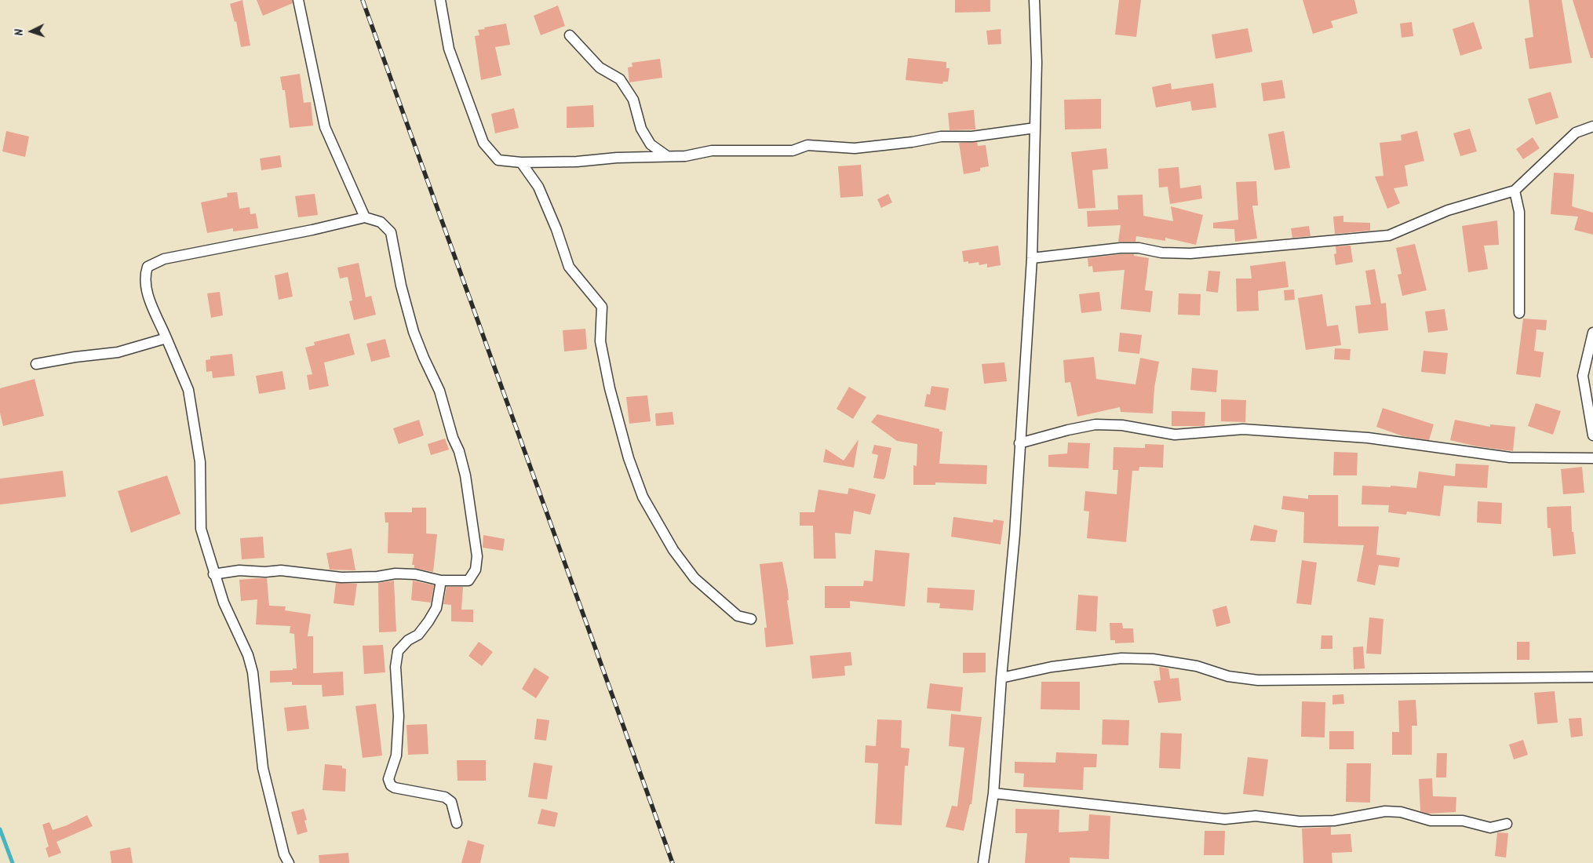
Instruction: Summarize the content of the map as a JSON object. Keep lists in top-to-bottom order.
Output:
{
  "north": "left"
}
